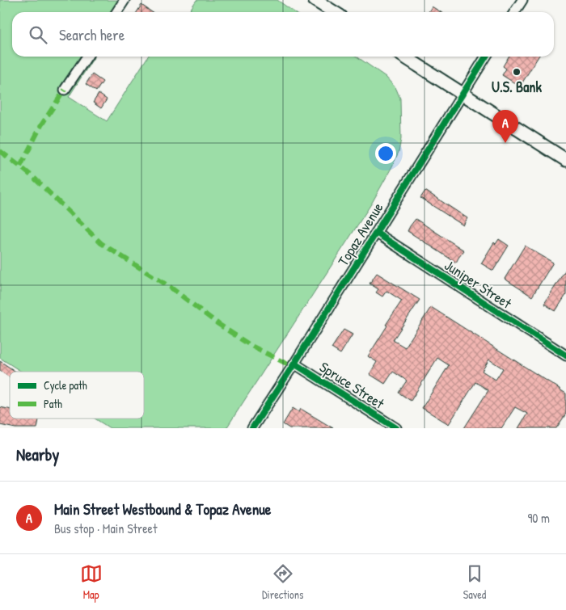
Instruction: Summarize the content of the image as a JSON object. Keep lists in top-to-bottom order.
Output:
{
  "streets": {
    "street": ["Topaz Avenue", "Juniper Street", "Spruce Street"]
  },
  "crossings": [
    ["Topaz Avenue", "Juniper Street"],
    ["Topaz Avenue", "Spruce Street"]
  ],
  "places": ["U.S. Bank"],
  "legend": ["Cycle path", "Path"],
  "page": {
    "search": "Search here",
    "pins": "A",
    "heading": "Nearby",
    "list": [
      {
        "mark": "A",
        "name": "Main Street Westbound & Topaz Avenue",
        "note": "Bus stop · Main Street",
        "value": "90 m"
      }
    ],
    "nav": ["Map", "Directions", "Saved"]
  }
}
